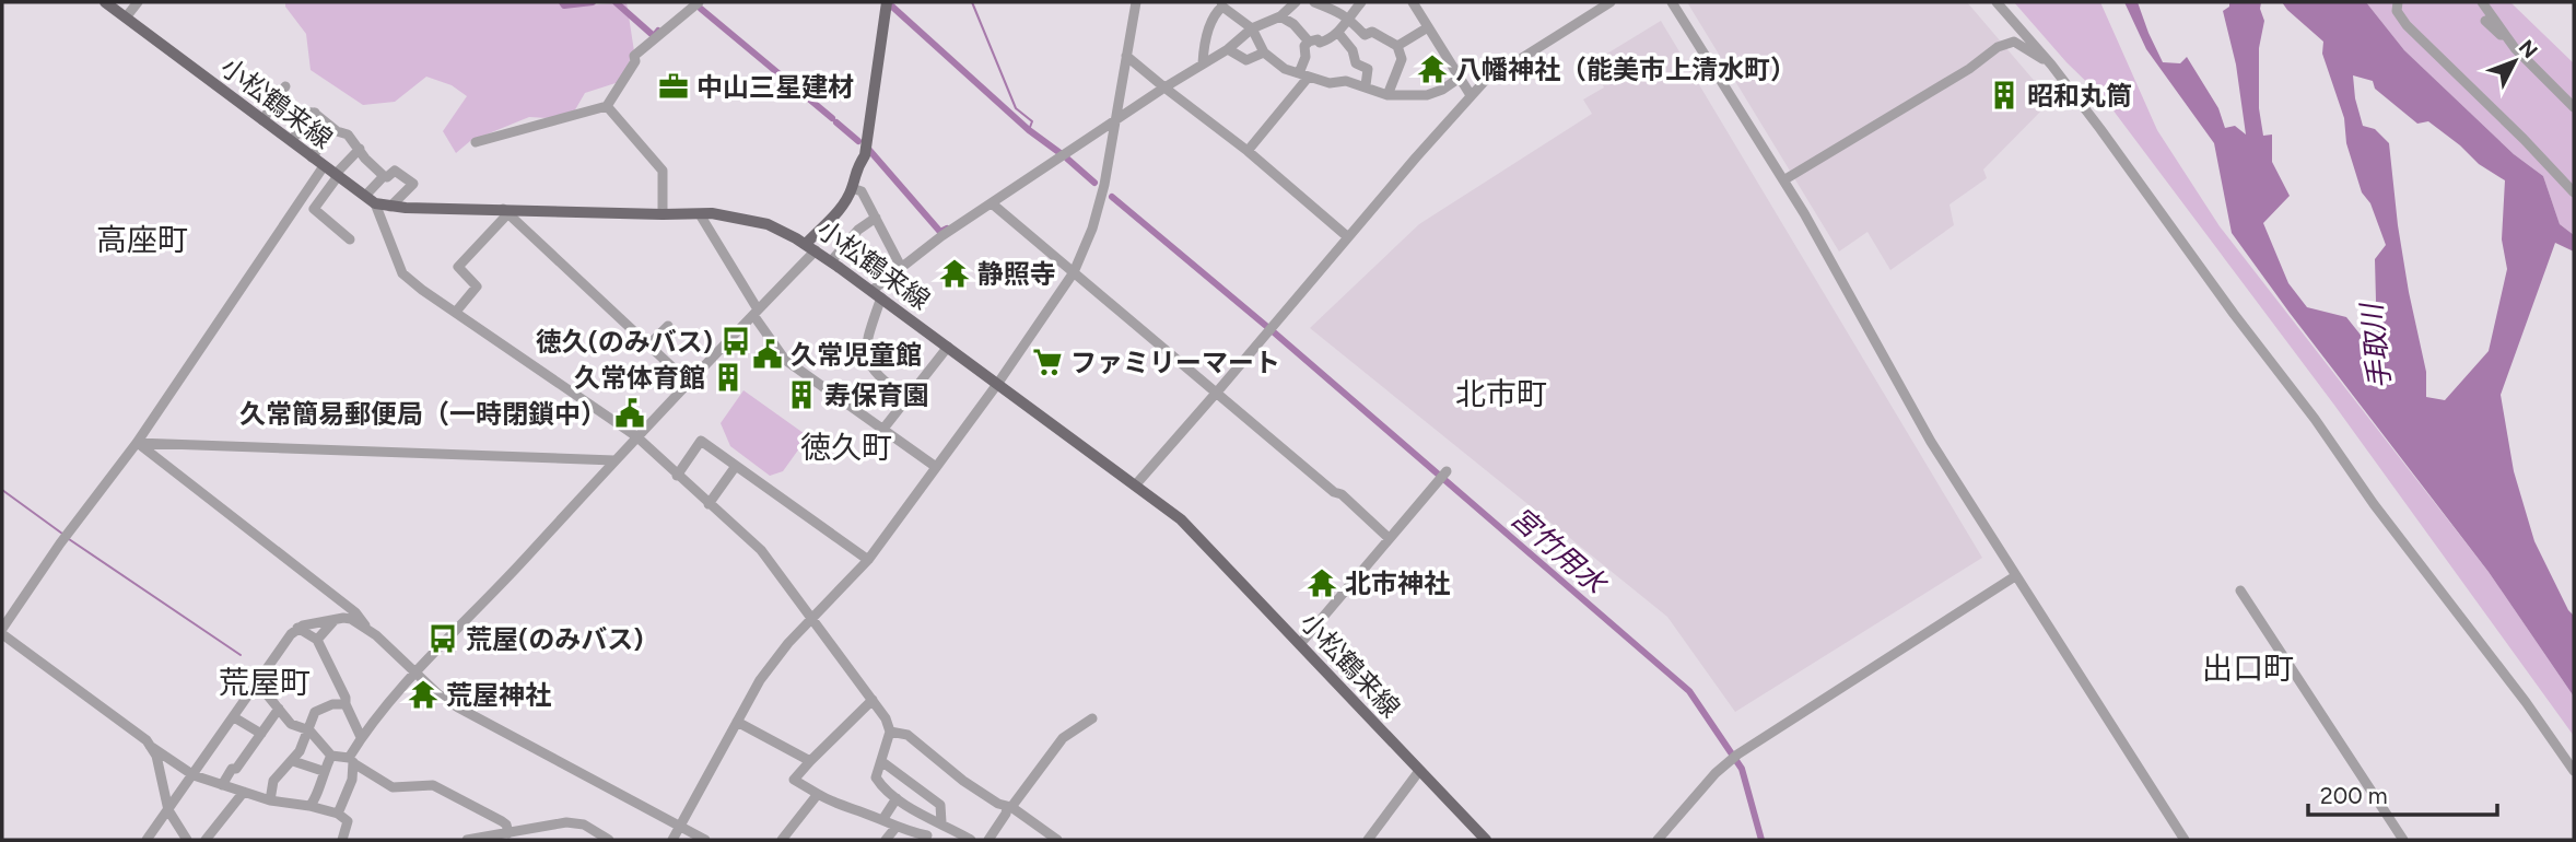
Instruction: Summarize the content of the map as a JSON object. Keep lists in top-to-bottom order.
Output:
{
  "streets": {
    "main road": ["小松鶴来線"]
  },
  "districts": [
    "高座町",
    "北市町",
    "徳久町",
    "出口町",
    "荒屋町"
  ],
  "water": ["手取川", "宮竹用水"],
  "places": {
    "temple": [
      "八幡神社（能美市上清水町）",
      "静照寺",
      "北市神社",
      "荒屋神社"
    ],
    "office": ["中山三星建材"],
    "building": ["昭和丸筒", "久常体育館", "寿保育園"],
    "bus stop": ["徳久(のみバス)", "荒屋(のみバス)"],
    "public building": ["久常児童館", "久常簡易郵便局（一時閉鎖中）"],
    "supermarket": ["ファミリーマート"]
  },
  "scale_bar": "200 m",
  "north": "top right"
}
